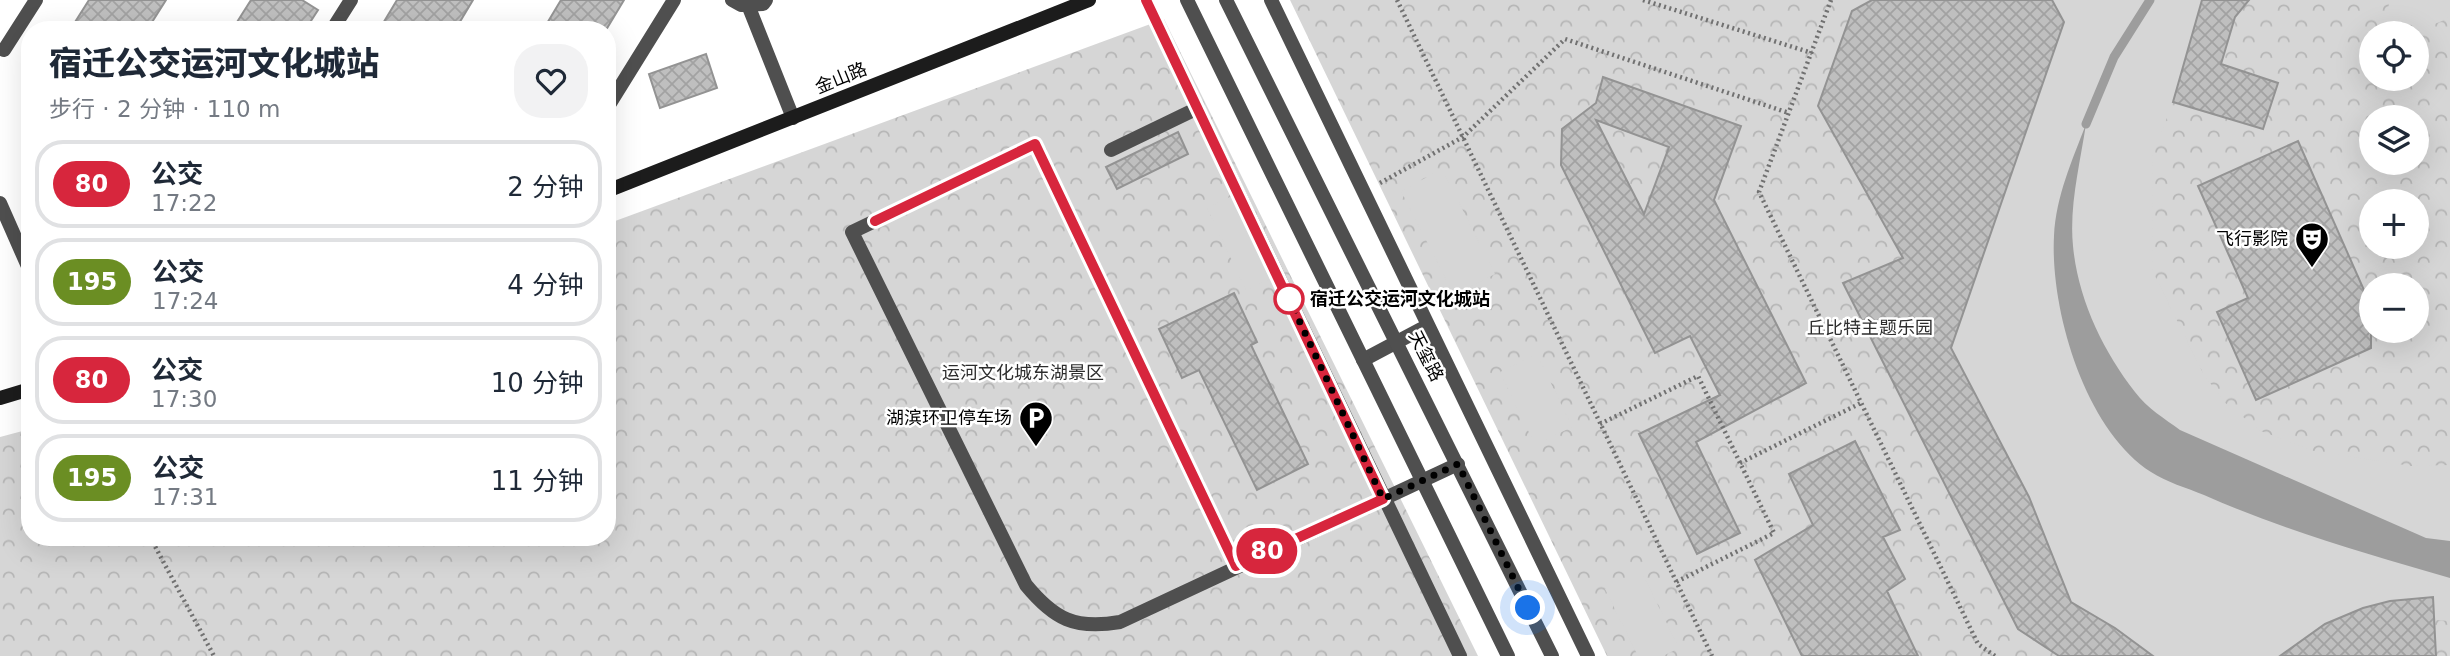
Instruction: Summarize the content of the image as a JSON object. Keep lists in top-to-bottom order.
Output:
{
  "streets": {
    "street": ["金山路", "天玺路"]
  },
  "parks": ["丘比特主题乐园", "运河文化城东湖景区"],
  "places": {
    "theatre": ["飞行影院"],
    "other": ["宿迁公交运河文化城站"],
    "parking": ["湖滨环卫停车场"]
  },
  "lines": ["bus line 80"],
  "page": {
    "on_map": "80",
    "map_buttons": ["+", "−"],
    "heading": ["宿迁公交运河文化城站", "步行 · 2 分钟 · 110 m"],
    "list": [
      {
        "mark": "80",
        "name": "公交",
        "note": "17:22",
        "value": "2 分钟"
      },
      {
        "mark": "195",
        "name": "公交",
        "note": "17:24",
        "value": "4 分钟"
      },
      {
        "mark": "80",
        "name": "公交",
        "note": "17:30",
        "value": "10 分钟"
      },
      {
        "mark": "195",
        "name": "公交",
        "note": "17:31",
        "value": "11 分钟"
      }
    ]
  }
}
